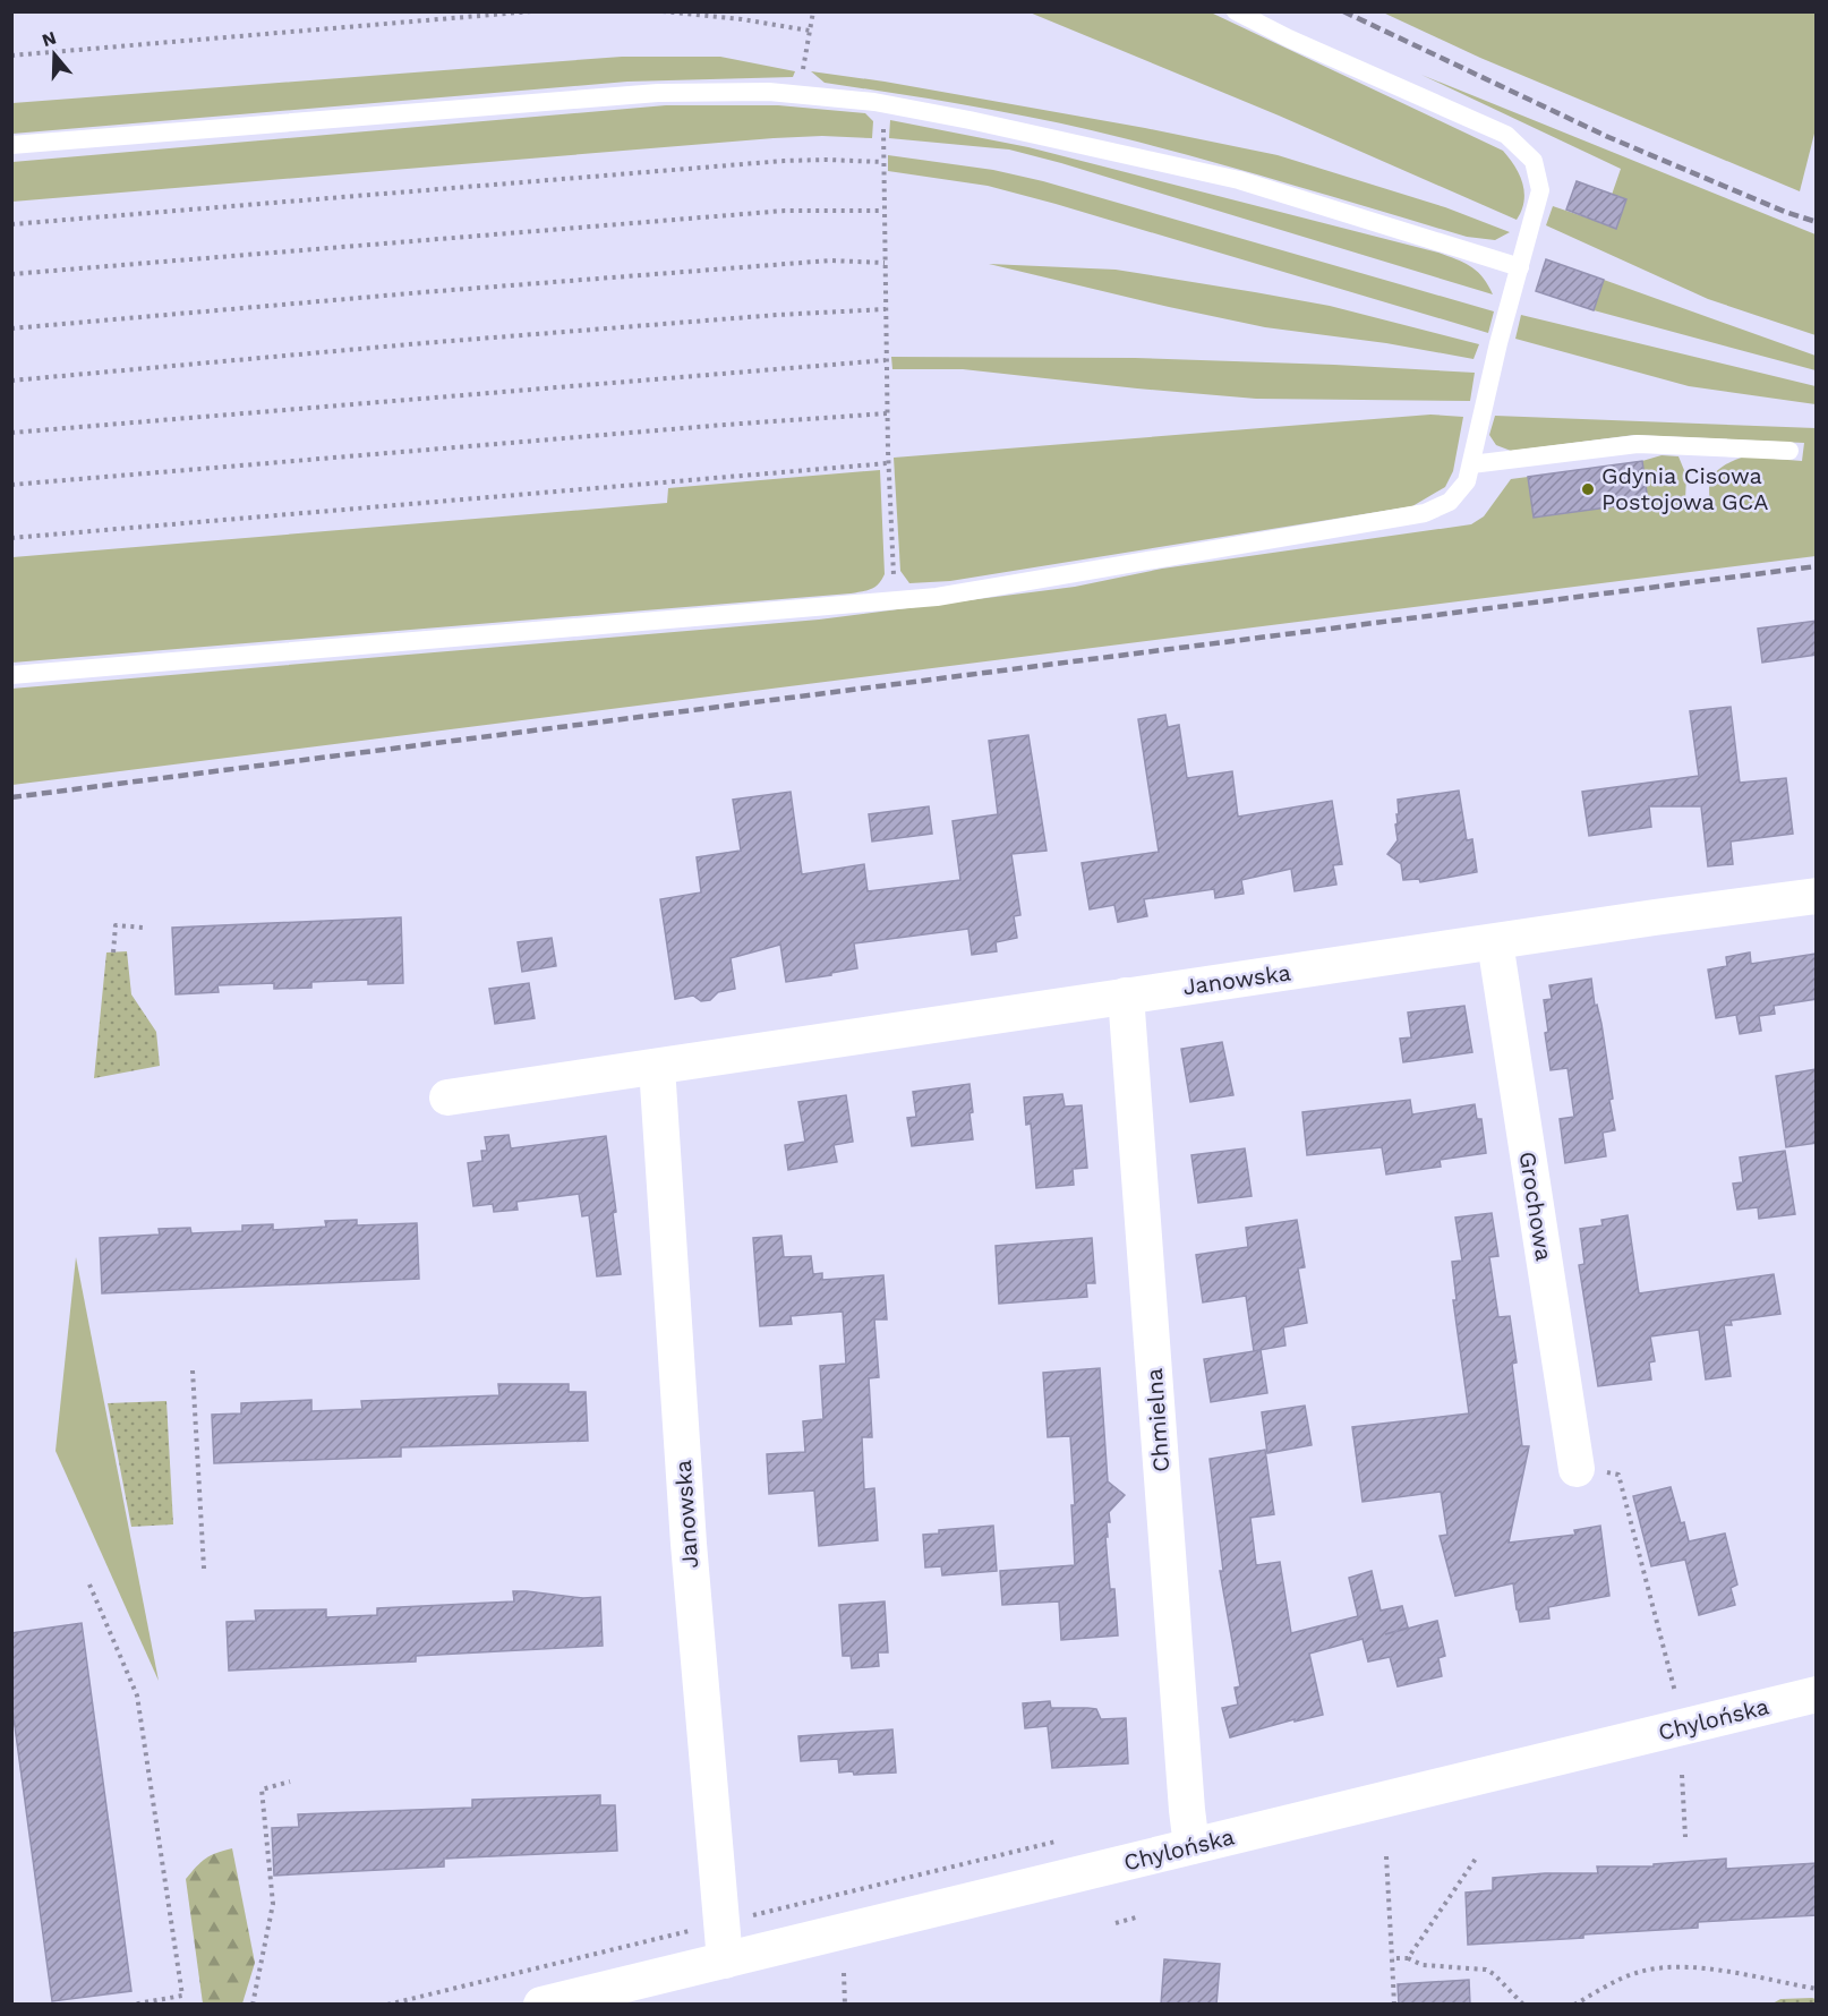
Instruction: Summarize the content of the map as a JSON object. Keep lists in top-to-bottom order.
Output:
{
  "streets": {
    "street": [
      "Janowska",
      "Grochowa",
      "Chmielna",
      "Chylońska"
    ]
  },
  "crossings": [
    ["Janowska", "Grochowa"],
    ["Janowska", "Chmielna"],
    ["Janowska", "Chylońska"],
    ["Chmielna", "Chylońska"]
  ],
  "places": ["Gdynia Cisowa Postojowa GCA"],
  "north": "top"
}
